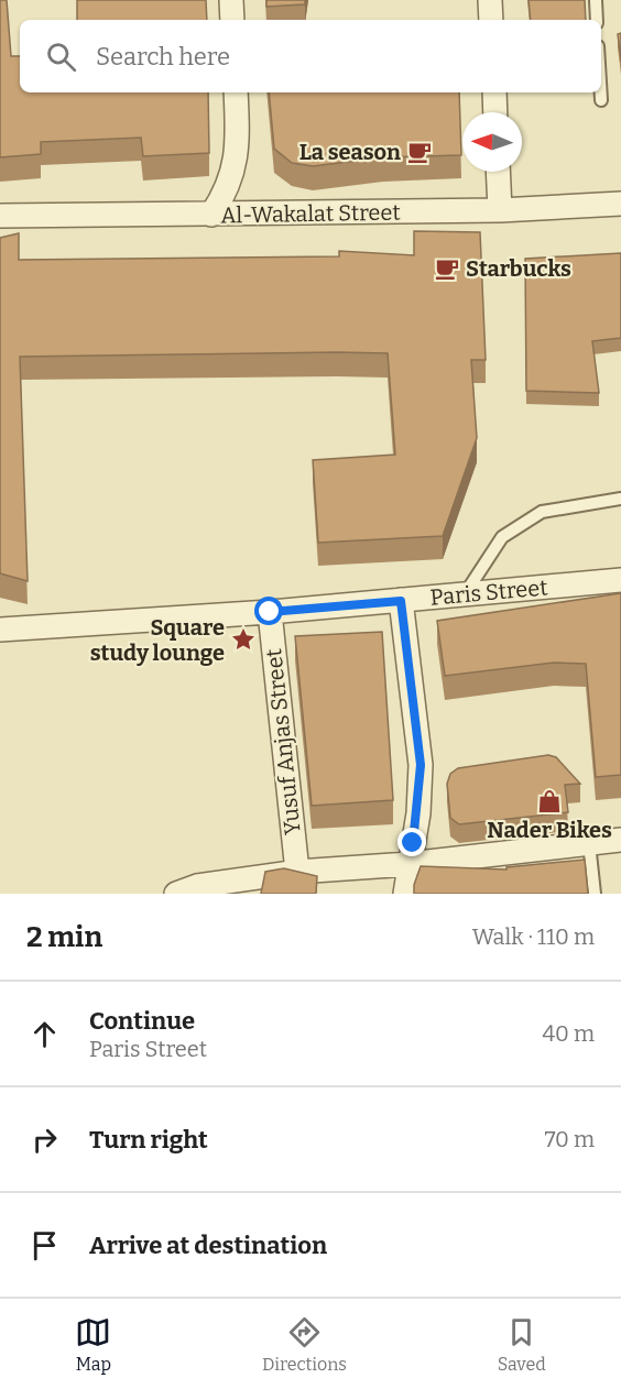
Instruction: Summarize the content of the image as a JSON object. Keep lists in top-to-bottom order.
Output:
{
  "streets": {
    "street": ["Al-Wakalat Street", "Paris Street", "Yusuf Anjas Street"]
  },
  "crossings": [
    ["Paris Street", "Yusuf Anjas Street"]
  ],
  "places": {
    "cafe": ["La season", "Starbucks"],
    "place": ["Square study lounge"],
    "shop": ["Nader Bikes"]
  },
  "north": "left",
  "page": {
    "search": "Search here",
    "heading": ["2 min", "Walk · 110 m"],
    "list": [
      ["Continue", "Paris Street", "40 m"],
      ["Turn right", "70 m"],
      "Arrive at destination"
    ],
    "nav": ["Map", "Directions", "Saved"]
  }
}
